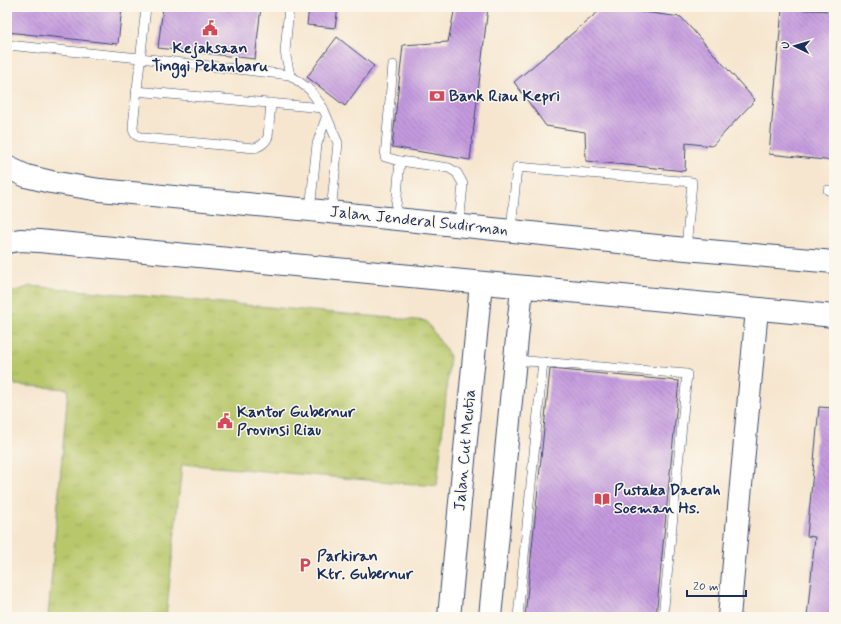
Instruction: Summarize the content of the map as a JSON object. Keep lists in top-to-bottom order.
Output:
{
  "streets": {
    "main road": ["Jalan Jenderal Sudirman", "Jalan Cut Meutia"]
  },
  "places": {
    "public building": ["Kejaksaan Tinggi Pekanbaru", "Kantor Gubernur Provinsi Riau"],
    "bank": ["Bank Riau Kepri"],
    "library": ["Pustaka Daerah Soeman Hs."],
    "parking": ["Parkiran Ktr. Gubernur"]
  },
  "scale_bar": "20 m",
  "north": "left"
}
